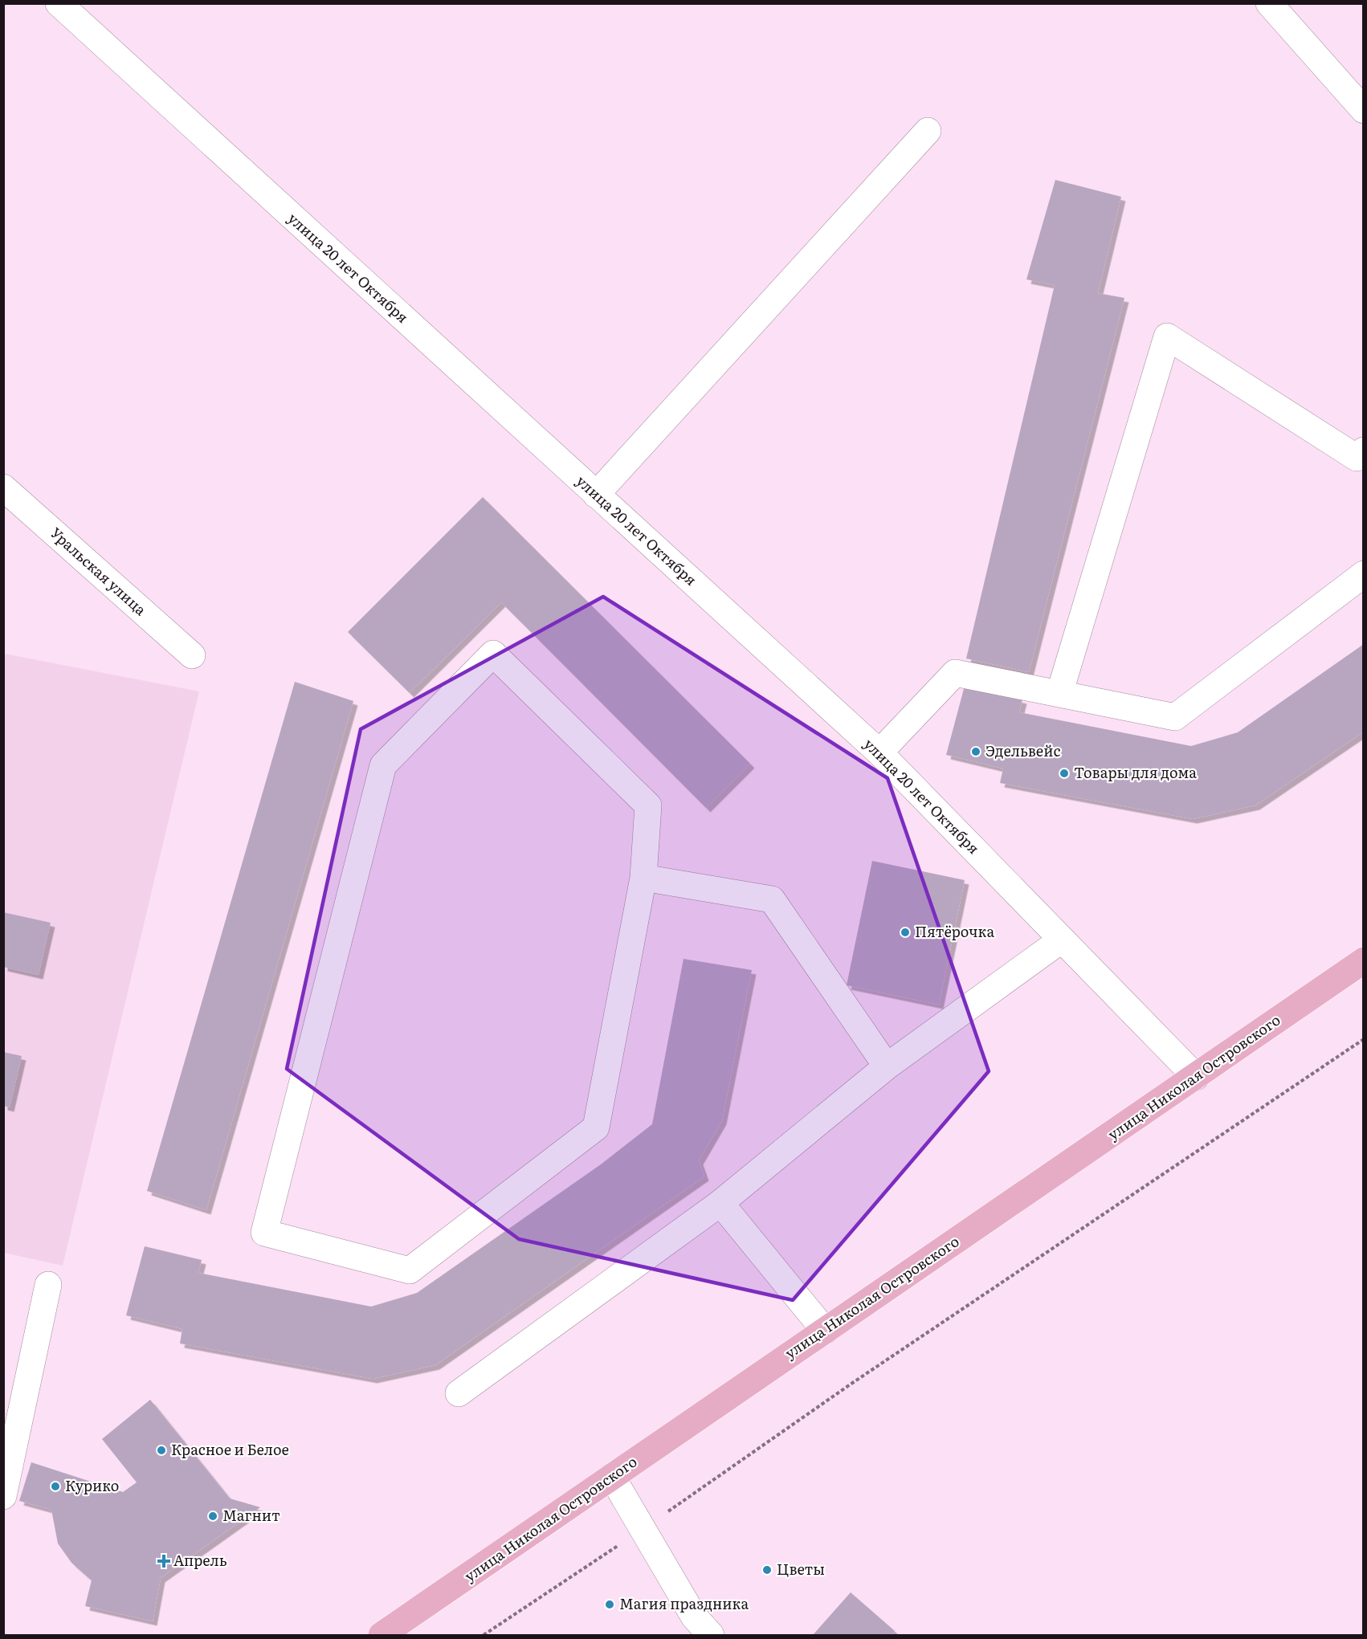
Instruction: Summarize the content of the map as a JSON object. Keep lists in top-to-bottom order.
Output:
{
  "streets": {
    "main road": ["улица Николая Островского"],
    "street": ["улица 20 лет Октября", "Уральская улица"]
  },
  "crossings": [
    ["улица 20 лет Октября", "улица Николая Островского"]
  ],
  "places": {
    "other": [
      "Эдельвейс",
      "Товары для дома",
      "Пятёрочка",
      "Красное и Белое",
      "Курико",
      "Магнит",
      "Цветы",
      "Магия праздника"
    ],
    "health": ["Апрель"]
  }
}
